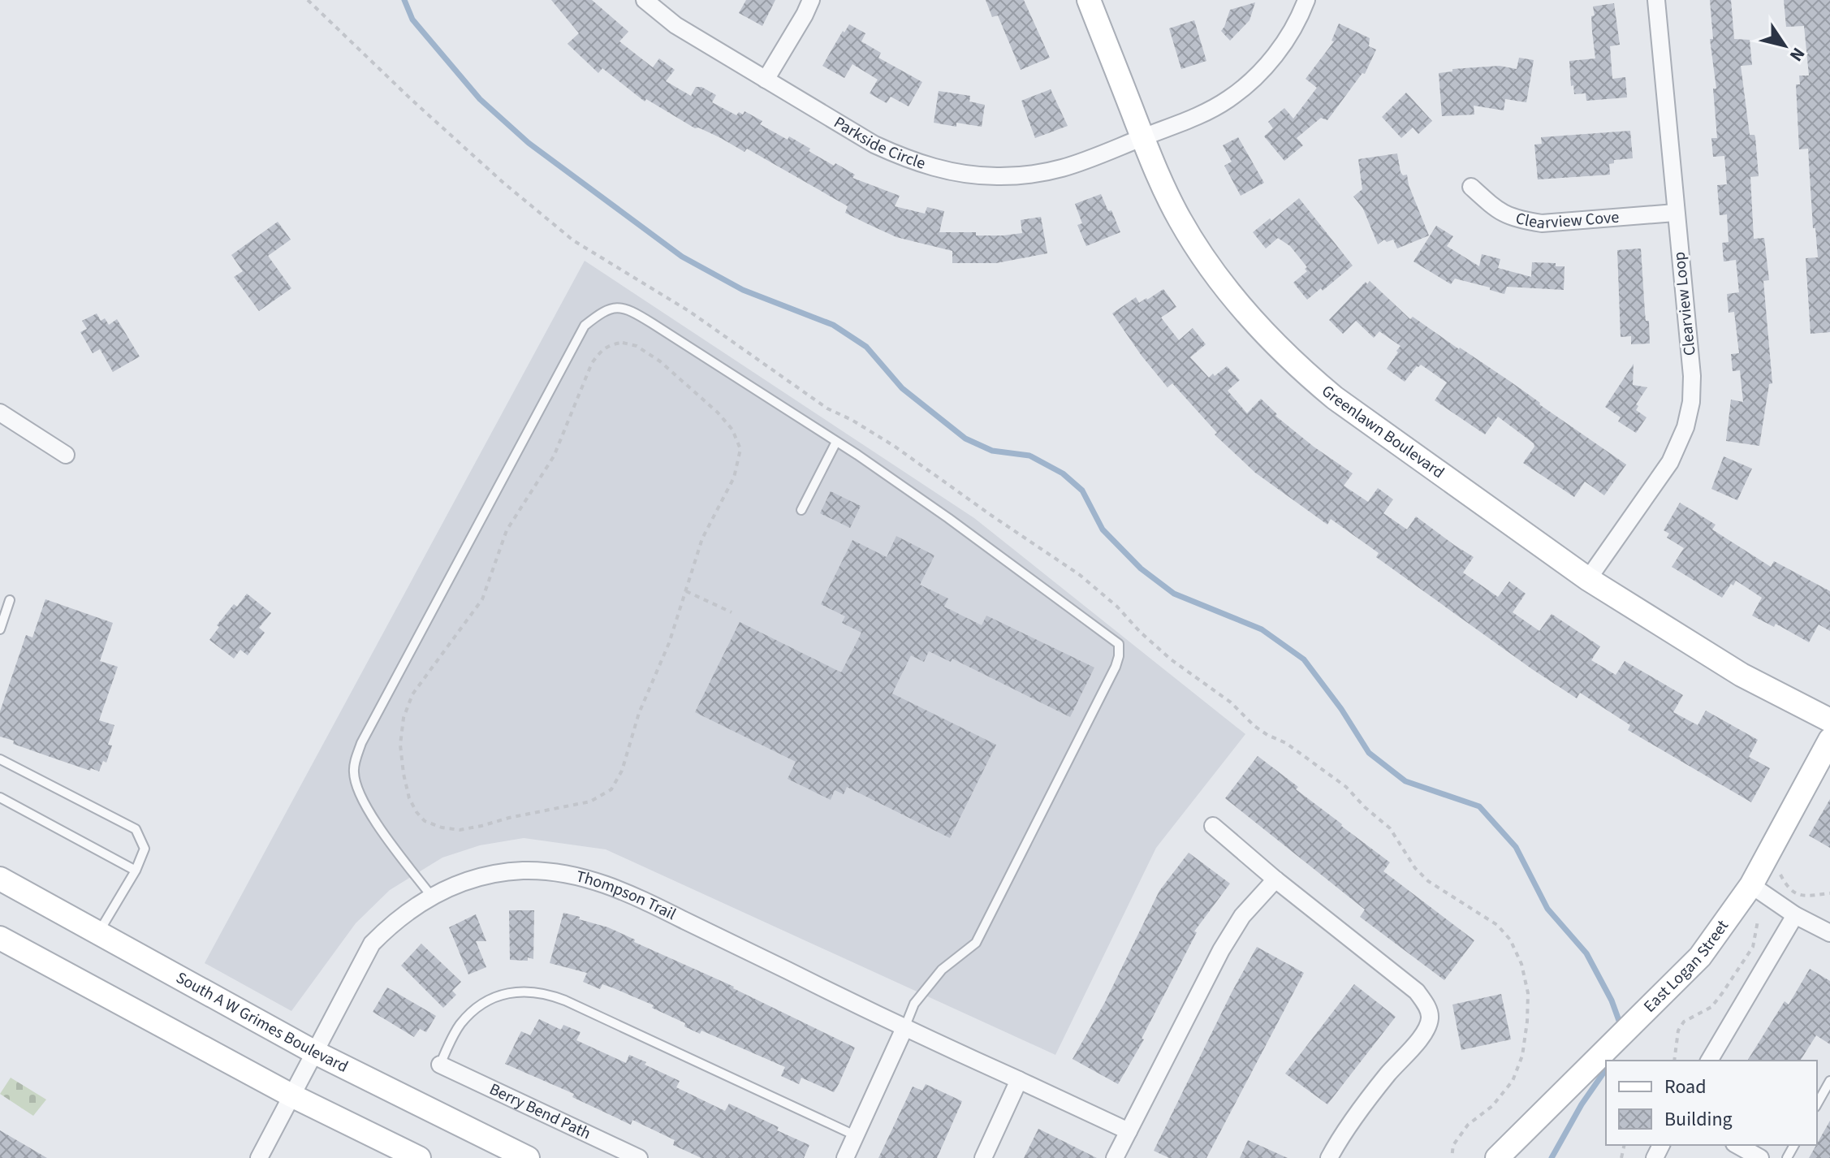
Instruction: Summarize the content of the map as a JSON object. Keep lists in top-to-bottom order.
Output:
{
  "streets": {
    "street": [
      "Parkside Circle",
      "Clearview Cove",
      "Clearview Loop",
      "Greenlawn Boulevard",
      "Thompson Trail",
      "East Logan Street",
      "South A W Grimes Boulevard",
      "Berry Bend Path"
    ]
  },
  "crossings": [
    ["Parkside Circle", "Greenlawn Boulevard"],
    ["Clearview Cove", "Clearview Loop"],
    ["Clearview Loop", "Greenlawn Boulevard"],
    ["Thompson Trail", "South A W Grimes Boulevard"]
  ],
  "legend": ["Road", "Building"],
  "north": "bottom right"
}
